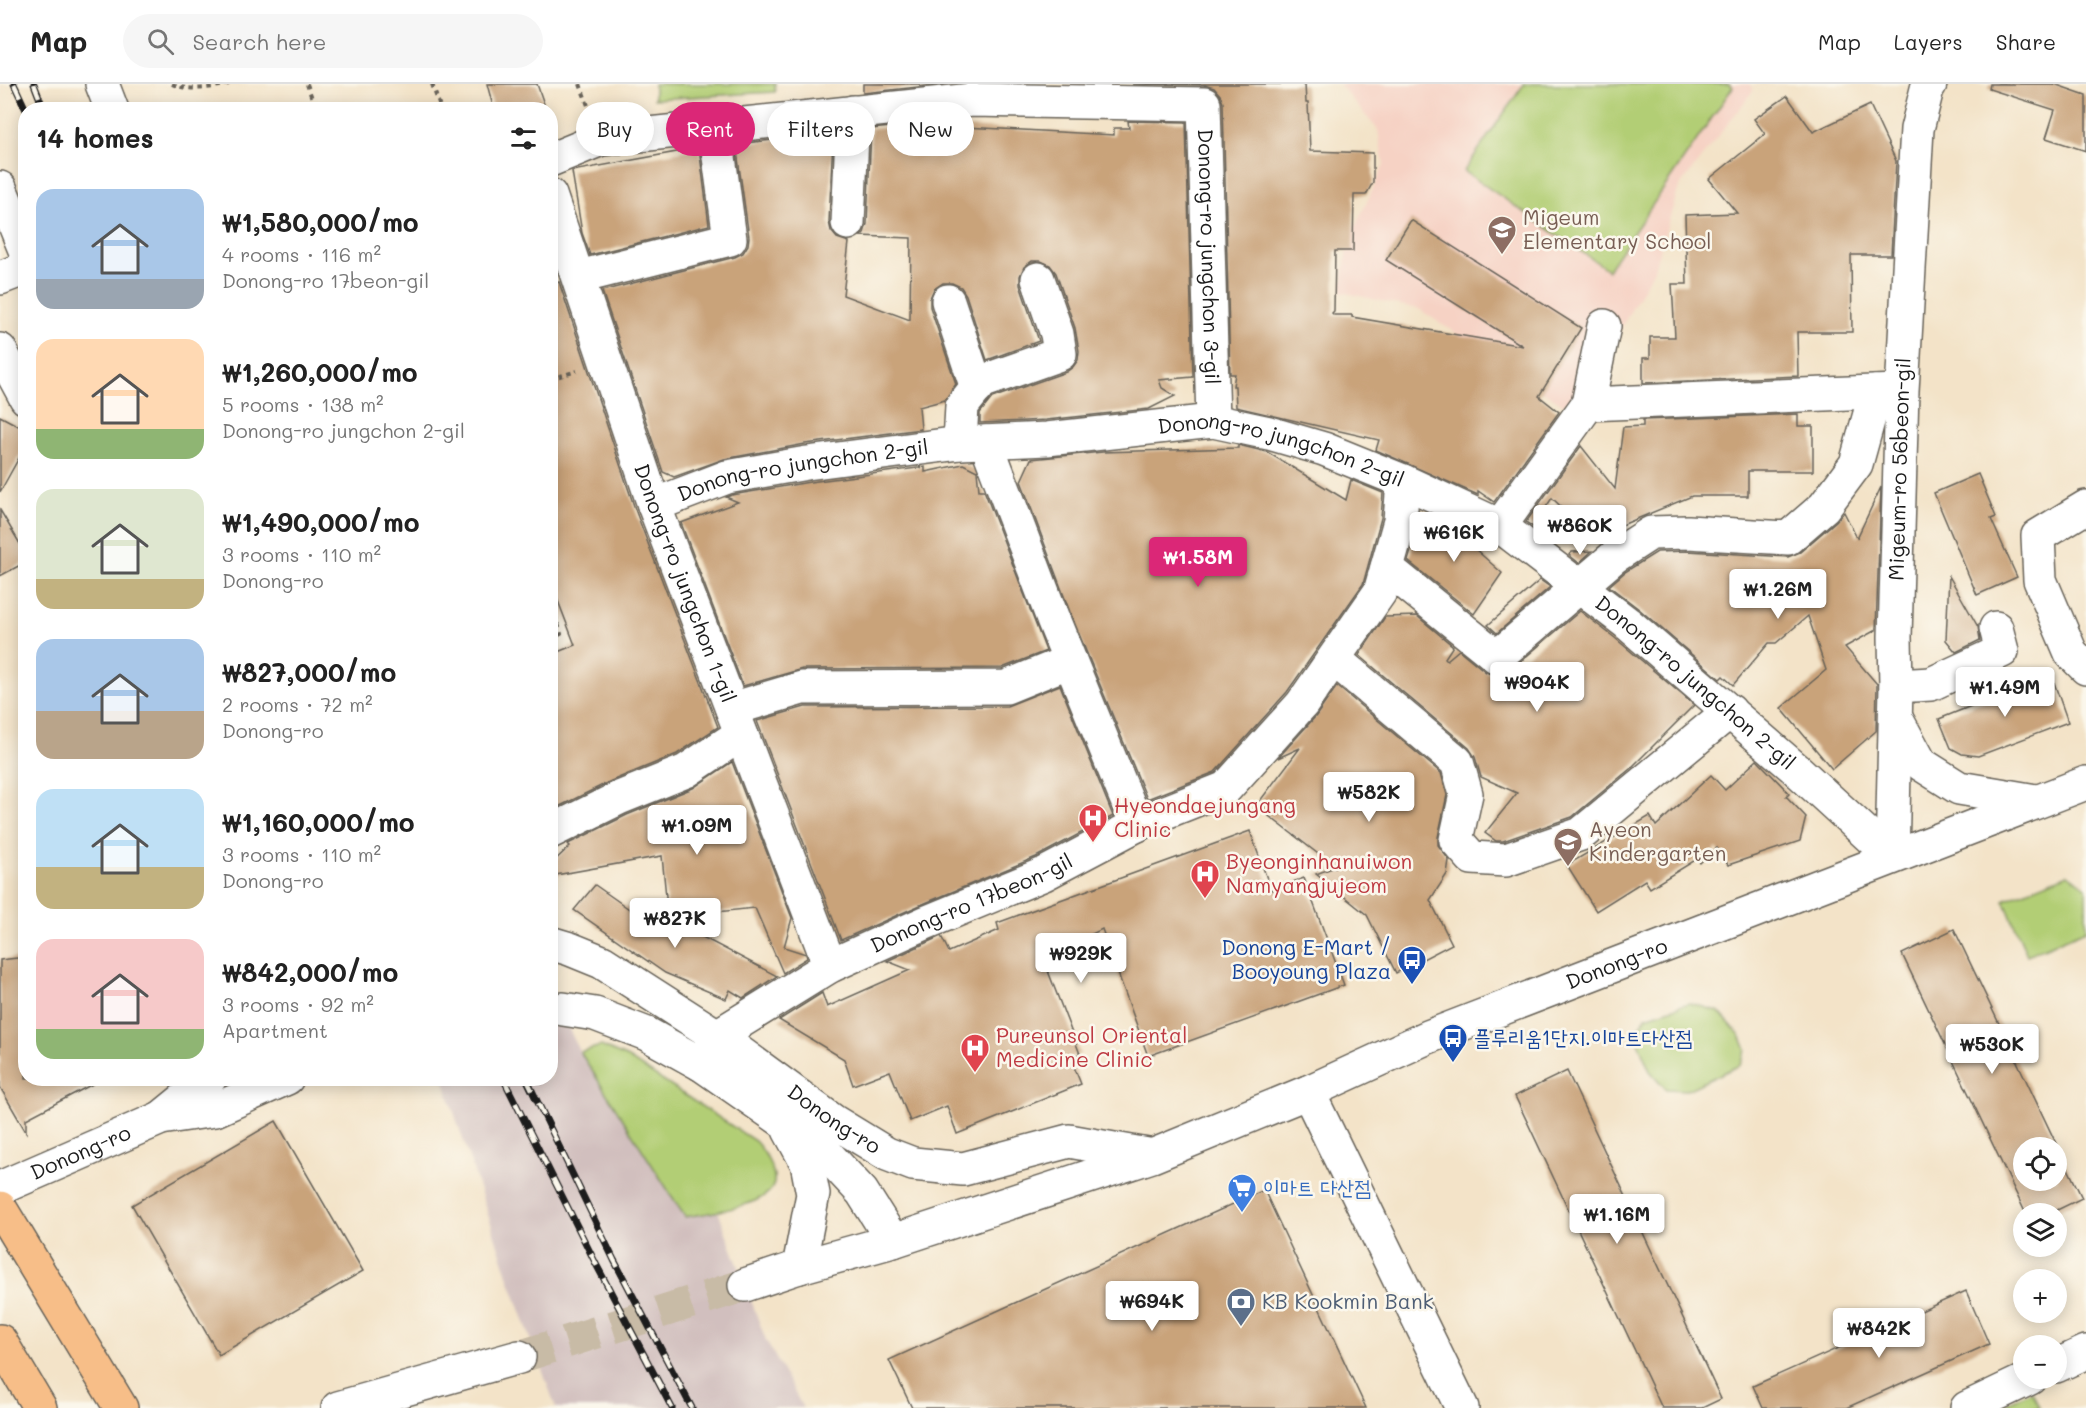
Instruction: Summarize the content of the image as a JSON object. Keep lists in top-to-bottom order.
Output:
{
  "streets": {
    "street": [
      "Donong-ro jungchon 3-gil",
      "Donong-ro jungchon 2-gil",
      "Migeum-ro 56beon-gil",
      "Donong-ro jungchon 1-gil",
      "Donong-ro 17beon-gil",
      "Donong-ro"
    ]
  },
  "crossings": [
    ["Donong-ro jungchon 3-gil", "Donong-ro jungchon 2-gil"],
    ["Donong-ro jungchon 2-gil", "Migeum-ro 56beon-gil"],
    ["Donong-ro jungchon 2-gil", "Donong-ro jungchon 1-gil"],
    ["Donong-ro jungchon 2-gil", "Donong-ro 17beon-gil"],
    ["Donong-ro jungchon 2-gil", "Donong-ro"],
    ["Migeum-ro 56beon-gil", "Donong-ro"],
    ["Donong-ro jungchon 1-gil", "Donong-ro 17beon-gil"],
    ["Donong-ro 17beon-gil", "Donong-ro"]
  ],
  "places": {
    "school or university": ["Migeum Elementary School", "Ayeon Kindergarten"],
    "hospital": ["Hyeondaejungang Clinic", "Byeonginhanuiwon Namyangjujeom", "Pureunsol Oriental Medicine Clinic"],
    "bus stop": ["Donong E-Mart / Booyoung Plaza", "플루리움1단지.이마트다산점"],
    "supermarket": ["이마트 다산점"],
    "bank": ["KB Kookmin Bank"]
  },
  "page": {
    "header": "Map",
    "search": "Search here",
    "nav": ["Map", "Layers", "Share"],
    "chip": [
      "Buy",
      "Rent",
      "Filters",
      "New"
    ],
    "heading": "14 homes",
    "list": [
      {
        "name": "₩1,580,000/mo",
        "note": "4 rooms · 116 m² · Donong-ro 17beon-gil"
      },
      {
        "name": "₩1,260,000/mo",
        "note": "5 rooms · 138 m² · Donong-ro jungchon 2-gil"
      },
      {
        "name": "₩1,490,000/mo",
        "note": "3 rooms · 110 m² · Donong-ro"
      },
      {
        "name": "₩827,000/mo",
        "note": "2 rooms · 72 m² · Donong-ro"
      },
      {
        "name": "₩1,160,000/mo",
        "note": "3 rooms · 110 m² · Donong-ro"
      },
      {
        "name": "₩842,000/mo",
        "note": "3 rooms · 92 m² · Apartment"
      }
    ],
    "price": [
      "₩860K",
      "₩616K",
      "₩1.58M",
      "₩1.26M",
      "₩904K",
      "₩1.49M",
      "₩582K",
      "₩1.09M",
      "₩827K",
      "₩929K",
      "₩530K",
      "₩1.16M",
      "₩694K",
      "₩842K"
    ],
    "map_buttons": ["+", "−"]
  }
}
